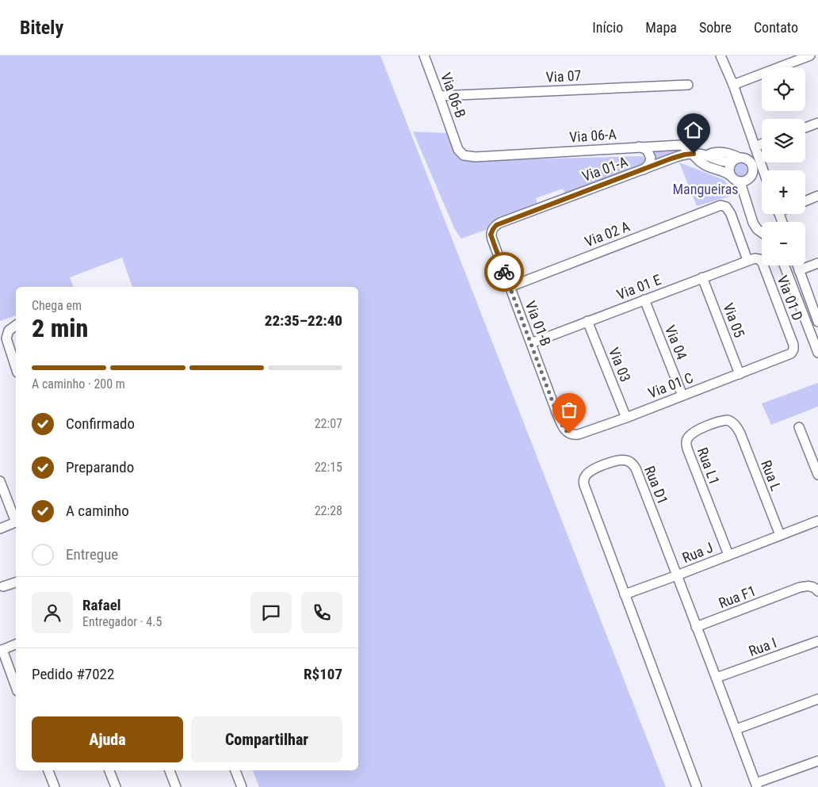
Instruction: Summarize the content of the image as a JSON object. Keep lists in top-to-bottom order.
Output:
{
  "streets": {
    "street": [
      "Via 07",
      "Via 06-B",
      "Via 06-A",
      "Via 01-A",
      "Via 02 A",
      "Via 01 E",
      "Via 01 D",
      "Via 05",
      "Via 01-B",
      "Via 04",
      "Via 03",
      "Via 01 C",
      "Rua L1",
      "Rua L",
      "Rua D1",
      "Rua J",
      "Rua F1",
      "Rua I"
    ]
  },
  "crossings": [
    ["Via 07", "Via 06-B"],
    ["Via 06-B", "Via 06-A"],
    ["Via 06-A", "Via 01-A"],
    ["Via 01-A", "Via 01-B"],
    ["Via 02 A", "Via 01 E"],
    ["Via 02 A", "Via 01-B"],
    ["Via 01 E", "Via 01 D"],
    ["Via 01 E", "Via 05"],
    ["Via 01 E", "Via 01-B"],
    ["Via 01 E", "Via 04"],
    ["Via 01 E", "Via 03"],
    ["Via 01 D", "Via 01 C"],
    ["Via 05", "Via 01 C"],
    ["Via 01-B", "Via 01 C"],
    ["Via 04", "Via 01 C"],
    ["Via 03", "Via 01 C"],
    ["Rua L1", "Rua L"],
    ["Rua L1", "Rua J"],
    ["Rua L", "Rua J"],
    ["Rua D1", "Rua J"],
    ["Rua D1", "Rua F1"],
    ["Rua D1", "Rua I"]
  ],
  "parks": ["Mangueiras"],
  "page": {
    "header": "Bitely",
    "nav": [
      "Início",
      "Mapa",
      "Sobre",
      "Contato"
    ],
    "map_buttons": ["+", "−"],
    "heading": ["2 min", "Chega em", "22:35–22:40"],
    "panel": [
      "Rafael",
      "Entregador · 4.5",
      "Pedido #7022",
      "R$107"
    ],
    "bar": "A caminho · 200 m",
    "list": [
      ["Confirmado", "22:07"],
      ["Preparando", "22:15"],
      ["A caminho", "22:28"],
      "Entregue"
    ],
    "buttons": ["Ajuda", "Compartilhar"]
  }
}
